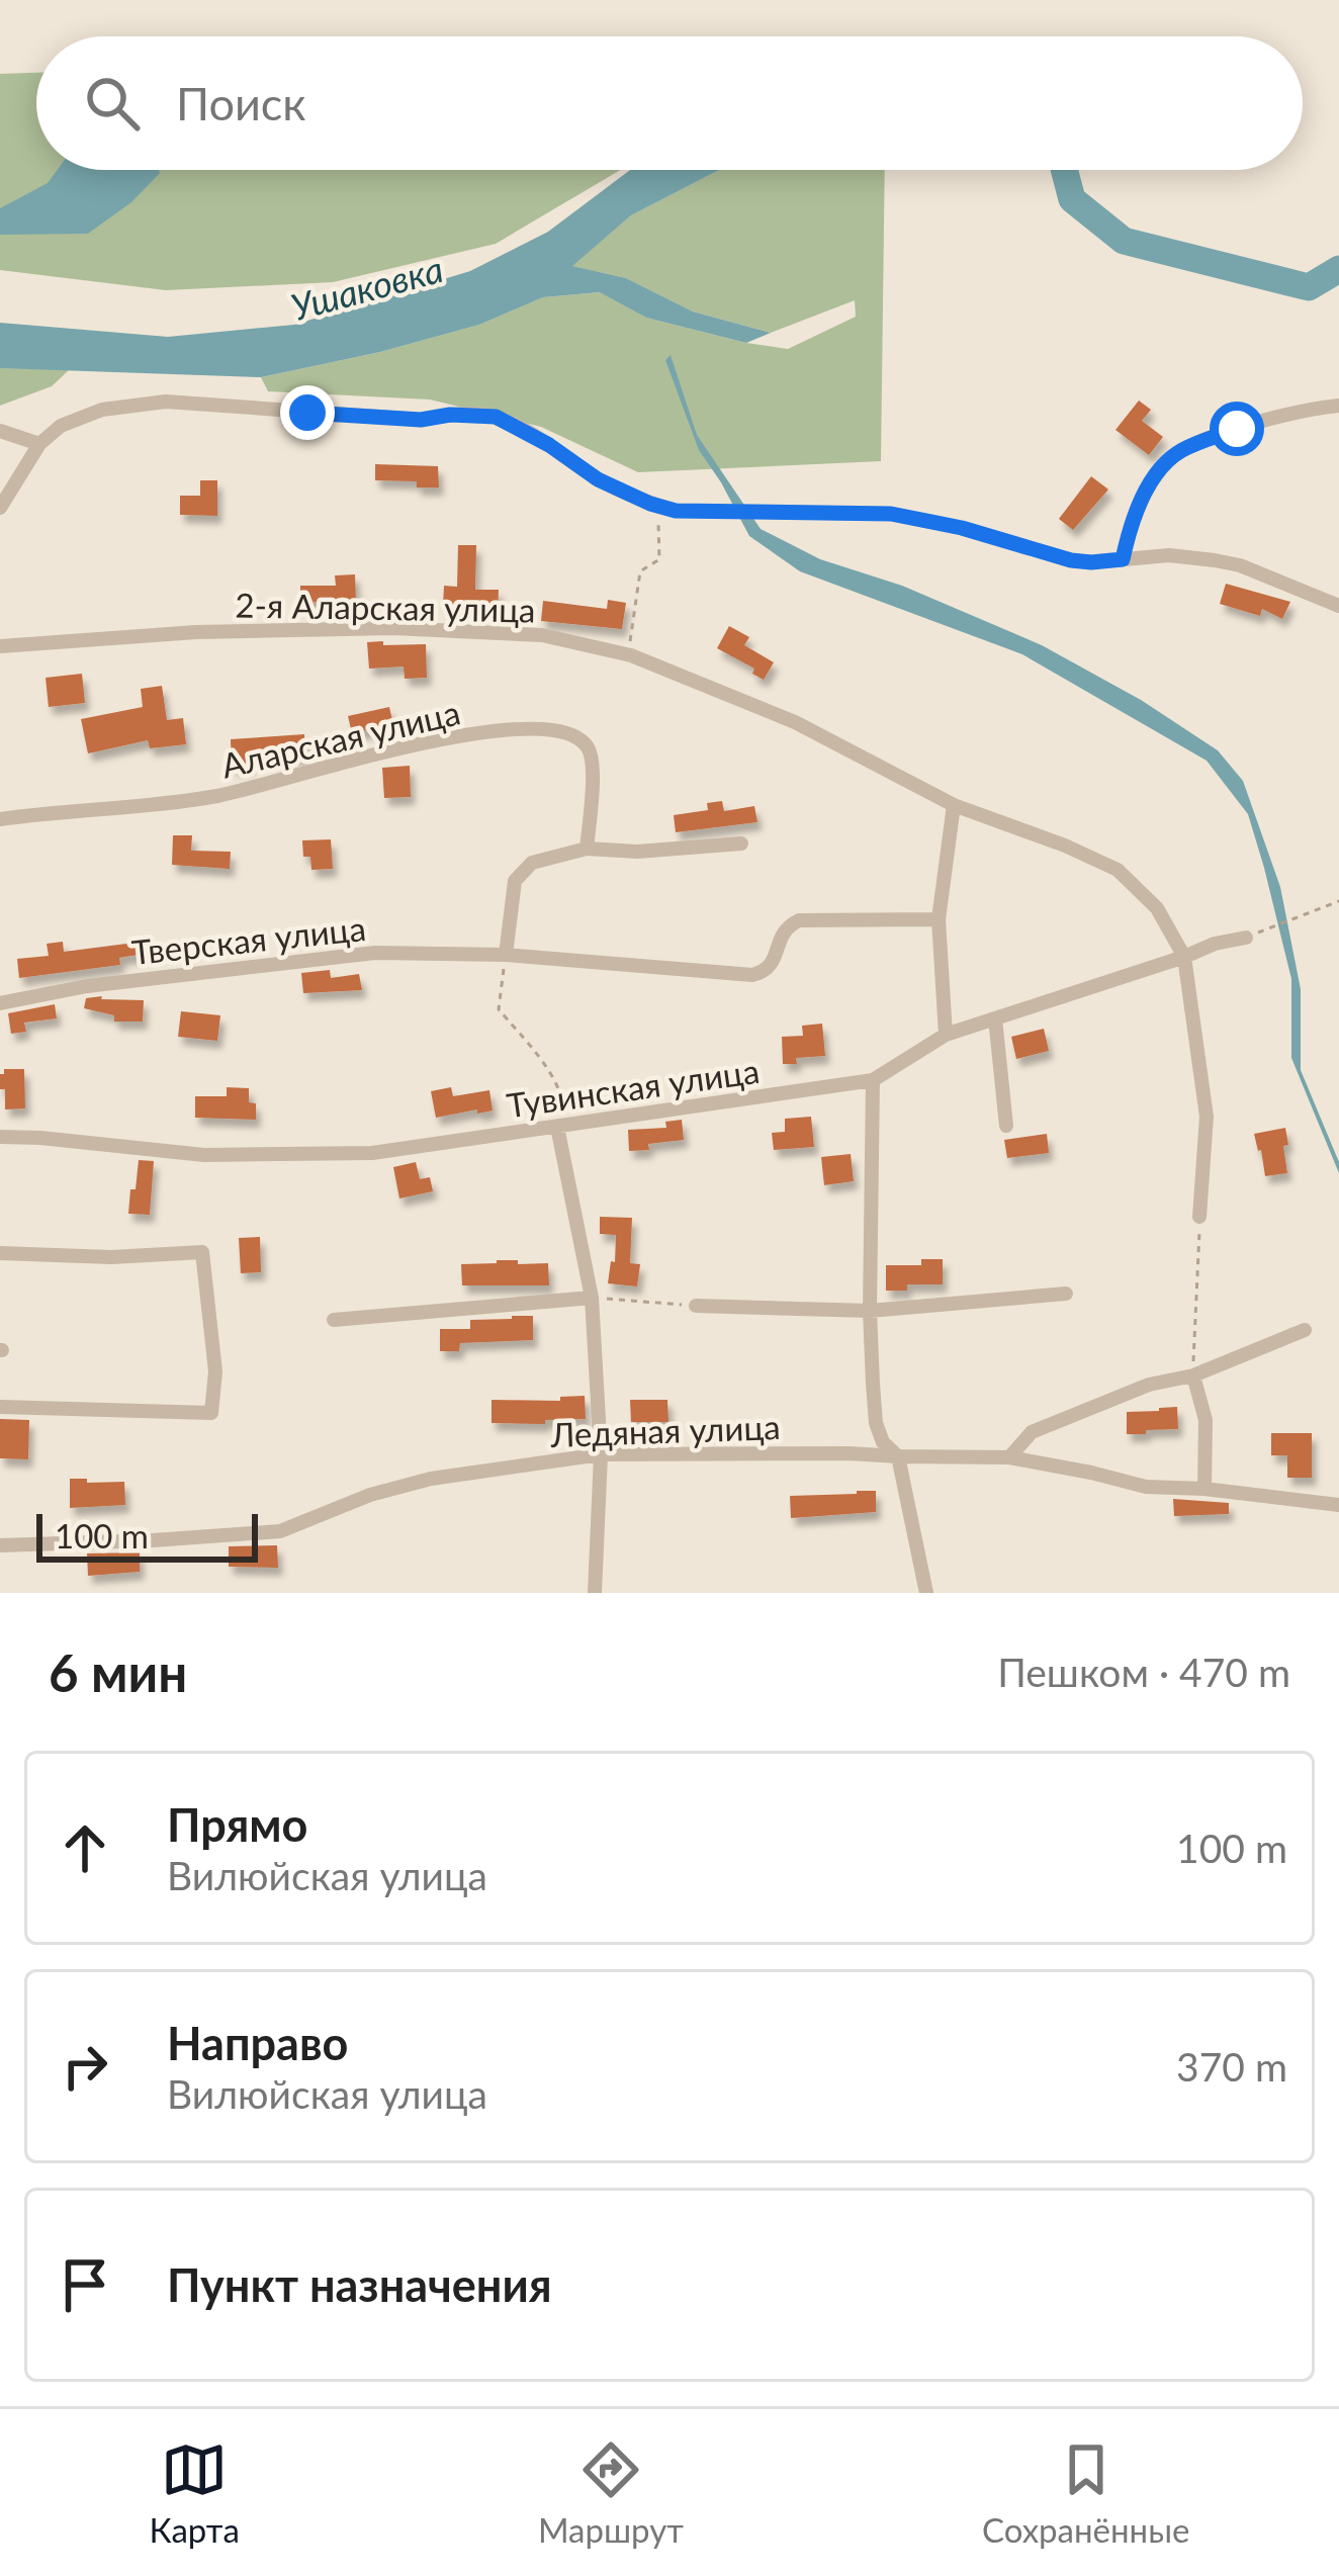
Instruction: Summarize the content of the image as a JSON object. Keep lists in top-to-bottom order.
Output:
{
  "streets": {
    "street": [
      "2-я Аларская улица",
      "Аларская улица",
      "Тверская улица",
      "Тувинская улица",
      "Ледяная улица"
    ]
  },
  "crossings": [
    ["2-я Аларская улица", "Тувинская улица"]
  ],
  "water": ["Ушаковка"],
  "scale_bar": "100 m",
  "page": {
    "search": "Поиск",
    "scale": "100 m",
    "heading": ["6 мин", "Пешком · 470 m"],
    "list": [
      ["Прямо", "Вилюйская улица", "100 m"],
      ["Направо", "Вилюйская улица", "370 m"],
      "Пункт назначения"
    ],
    "nav": ["Карта", "Маршрут", "Сохранённые"]
  }
}
